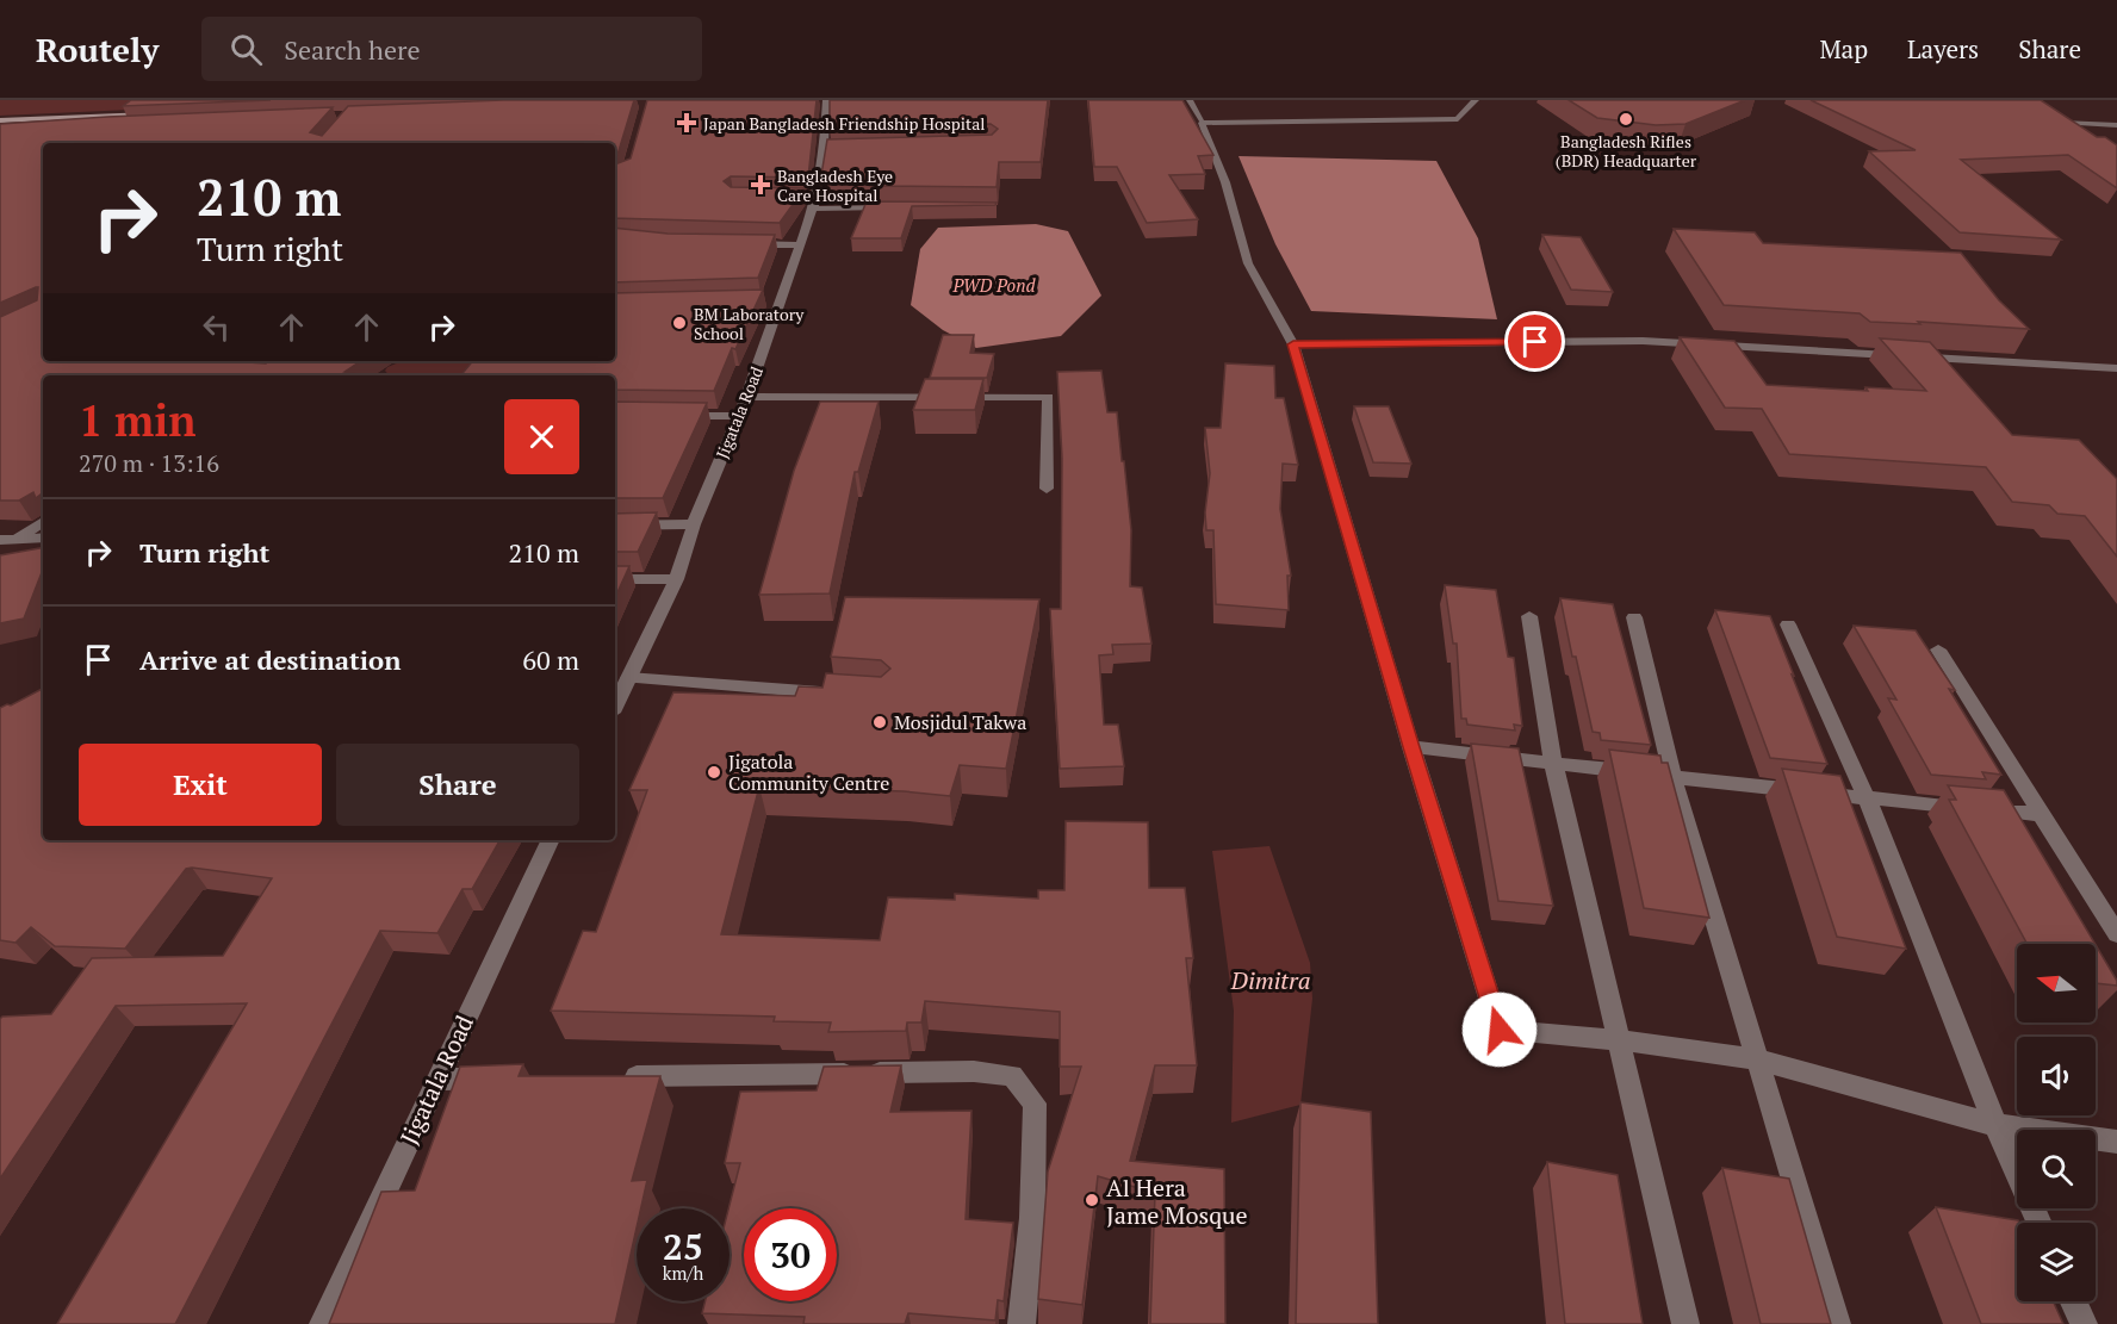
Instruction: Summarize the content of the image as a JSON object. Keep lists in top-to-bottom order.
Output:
{
  "streets": {
    "street": ["Jigatala Road"]
  },
  "water": ["PWD Pond"],
  "parks": ["Dimitra"],
  "places": {
    "other": [
      "Bangladesh Rifles (BDR) Headquarter",
      "BM Laboratory School",
      "Mosjidul Takwa",
      "Jigatola Community Centre",
      "Al Hera Jame Mosque"
    ],
    "health": ["Japan Bangladesh Friendship Hospital", "Bangladesh Eye Care Hospital"]
  },
  "north": "left",
  "page": {
    "header": "Routely",
    "search": "Search here",
    "nav": ["Map", "Layers", "Share"],
    "turn": ["210 m", "Turn right"],
    "heading": ["1 min", "270 m · 13:16"],
    "list": [
      {
        "name": "Turn right",
        "value": "210 m"
      },
      {
        "name": "Arrive at destination",
        "value": "60 m"
      }
    ],
    "buttons": ["Exit", "Share"],
    "speed": "25 km/h",
    "limit": "30"
  }
}
